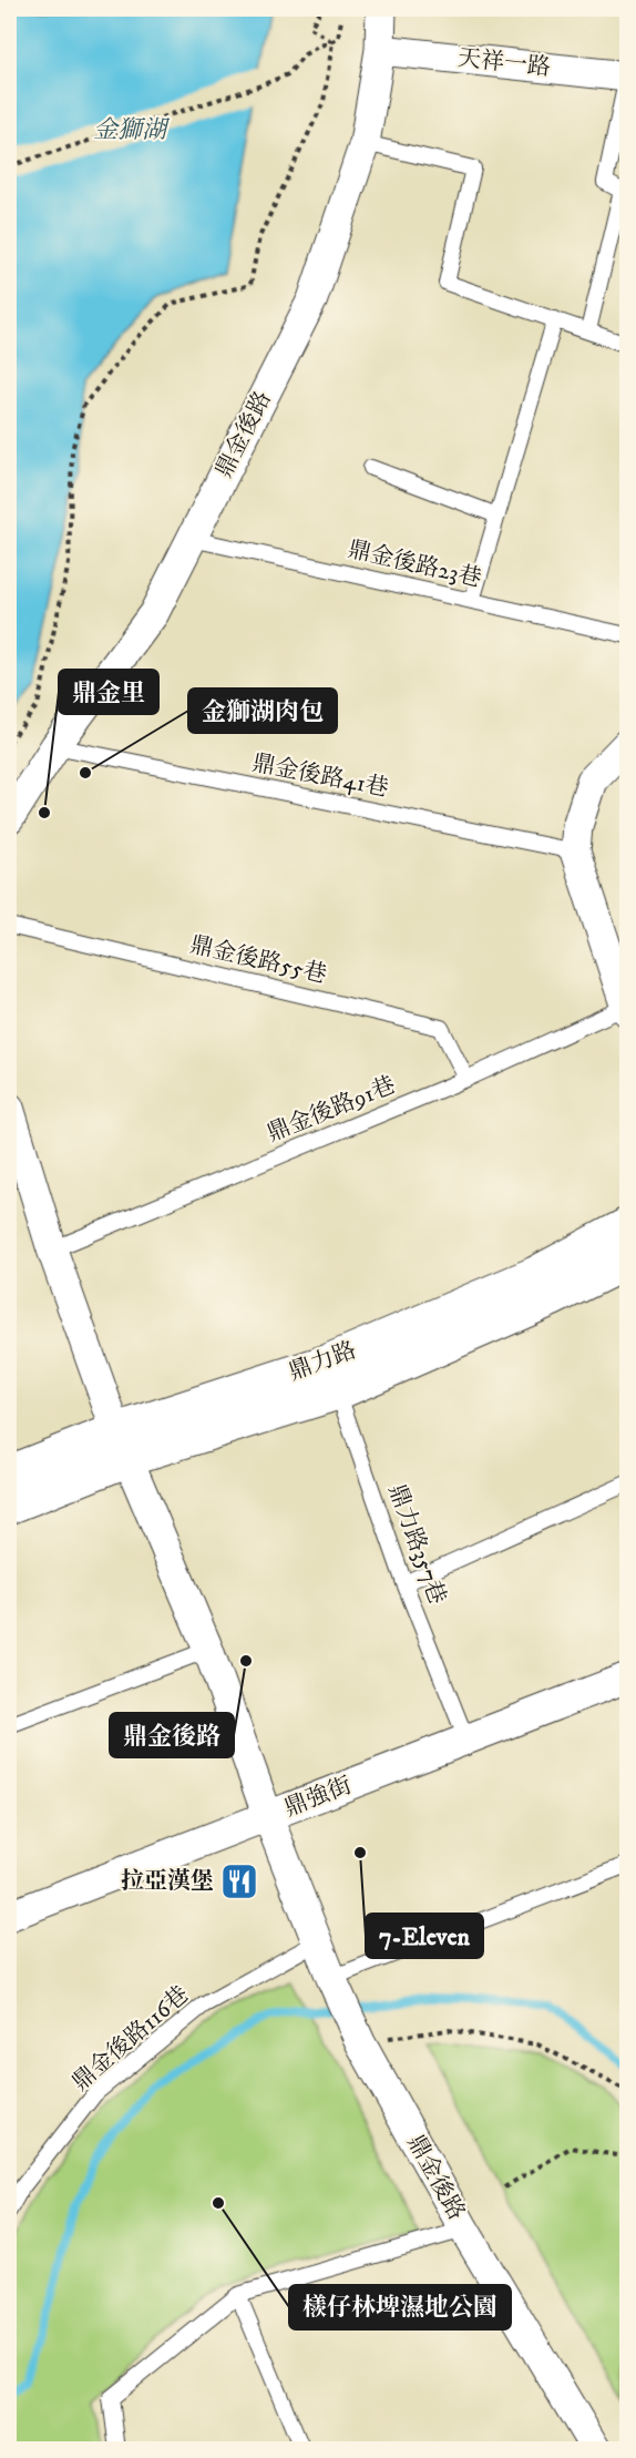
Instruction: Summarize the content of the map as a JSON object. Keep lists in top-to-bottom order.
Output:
{
  "streets": {
    "street": [
      "天祥一路",
      "鼎金後路",
      "鼎力路",
      "鼎強街"
    ],
    "lane": [
      "鼎金後路23巷",
      "鼎金後路41巷",
      "鼎金後路55巷",
      "鼎金後路91巷",
      "鼎力路357巷",
      "鼎金後路116巷"
    ]
  },
  "crossings": [
    ["天祥一路", "鼎金後路"],
    ["鼎金後路", "鼎金後路23巷"],
    ["鼎金後路", "鼎金後路41巷"],
    ["鼎金後路", "鼎金後路91巷"],
    ["鼎金後路", "鼎力路"],
    ["鼎金後路", "鼎強街"],
    ["鼎金後路", "鼎金後路116巷"],
    ["鼎金後路55巷", "鼎金後路91巷"],
    ["鼎力路", "鼎力路357巷"],
    ["鼎力路357巷", "鼎強街"]
  ],
  "water": ["金獅湖"],
  "places": {
    "other": [
      "金獅湖肉包",
      "鼎金里",
      "鼎金後路",
      "7-Eleven",
      "檨仔林埤濕地公園"
    ],
    "restaurant": ["拉亞漢堡"]
  }
}
